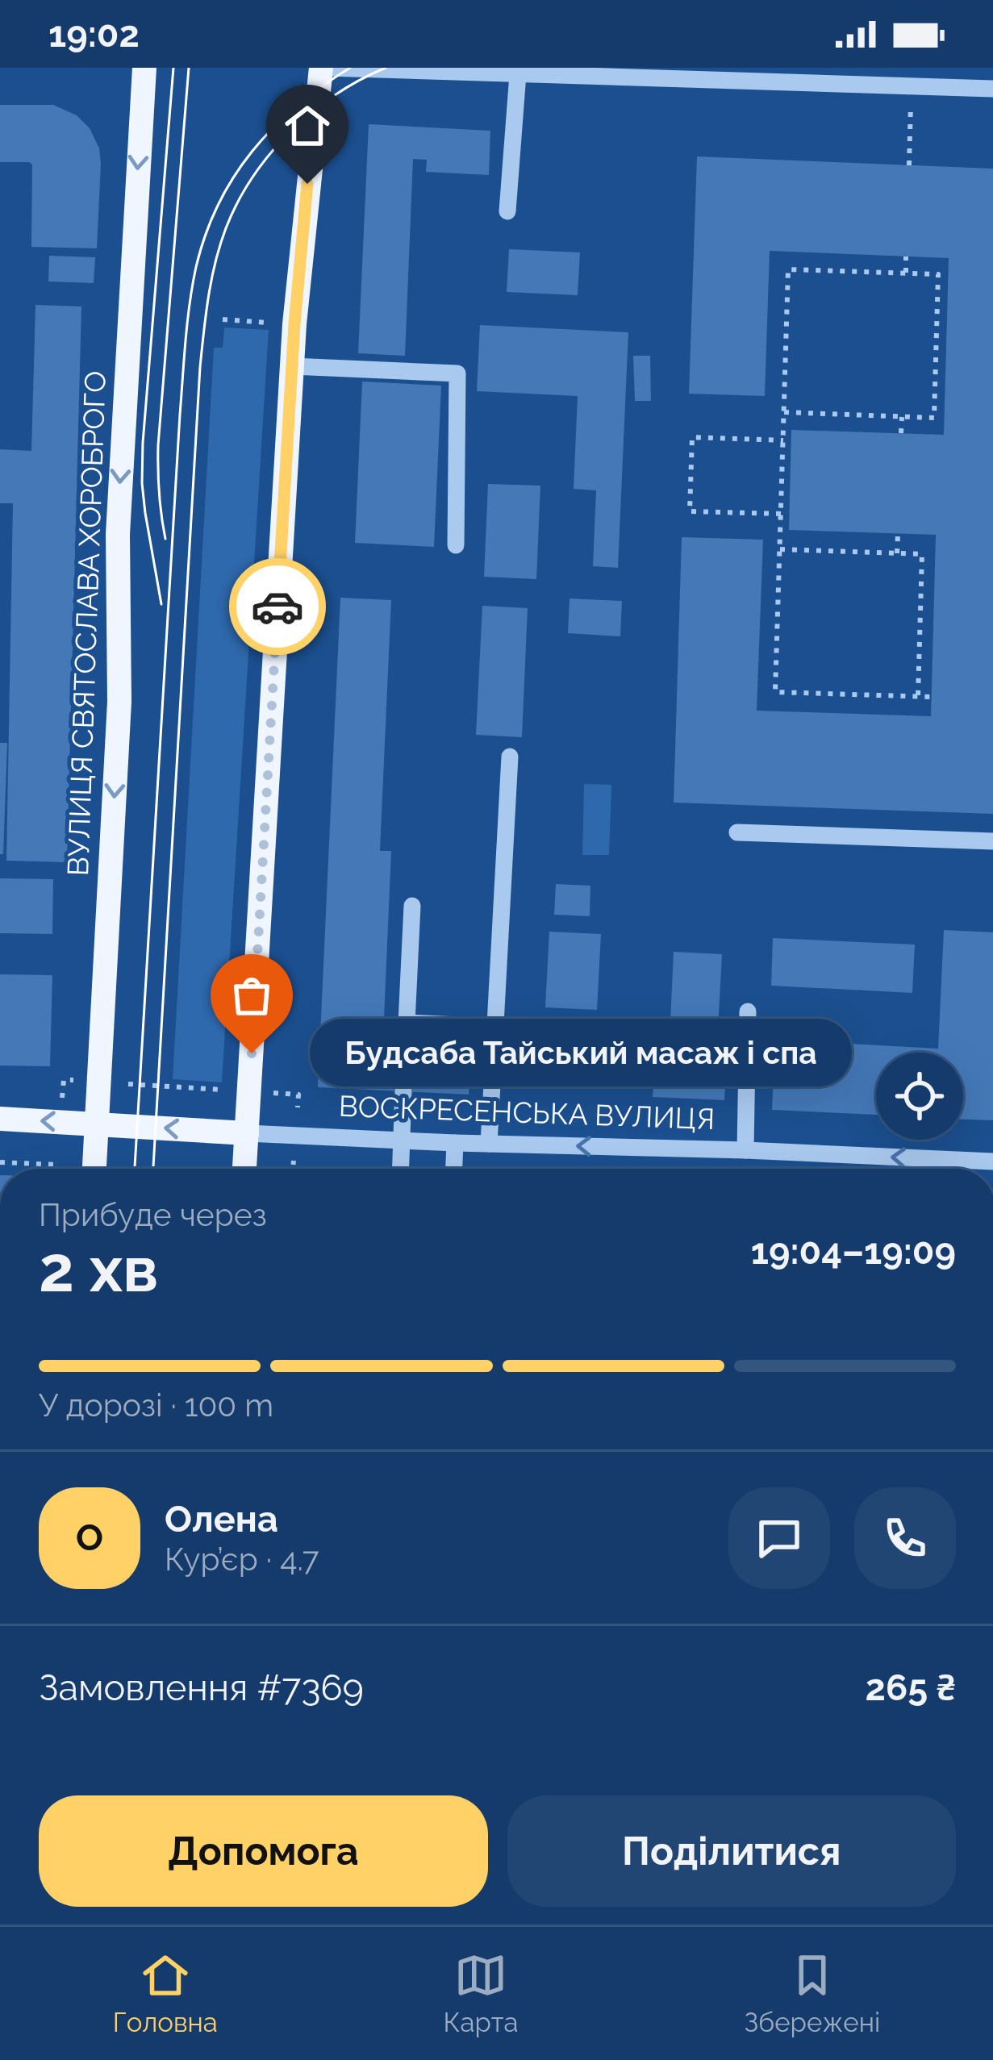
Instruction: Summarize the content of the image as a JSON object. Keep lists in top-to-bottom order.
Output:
{
  "streets": {
    "main road": ["ВУЛИЦЯ СВЯТОСЛАВА ХОРОБРОГО", "ВОСКРЕСЕНСЬКА ВУЛИЦЯ"]
  },
  "crossings": [
    ["ВУЛИЦЯ СВЯТОСЛАВА ХОРОБРОГО", "ВОСКРЕСЕНСЬКА ВУЛИЦЯ"]
  ],
  "one_way": ["ВОСКРЕСЕНСЬКА ВУЛИЦЯ"],
  "places": ["Будсаба Тайський масаж і спа"],
  "page": {
    "status": "19:02",
    "bubble": "Будсаба Тайський масаж і спа",
    "heading": ["2 хв", "Прибуде через", "19:04–19:09"],
    "panel": [
      "Олена",
      "Кур’єр · 4.7",
      "Замовлення #7369",
      "265 ₴"
    ],
    "bar": "У дорозі · 100 m",
    "round": "О",
    "buttons": ["Допомога", "Поділитися"],
    "tabs": ["Головна", "Карта", "Збережені"]
  }
}
